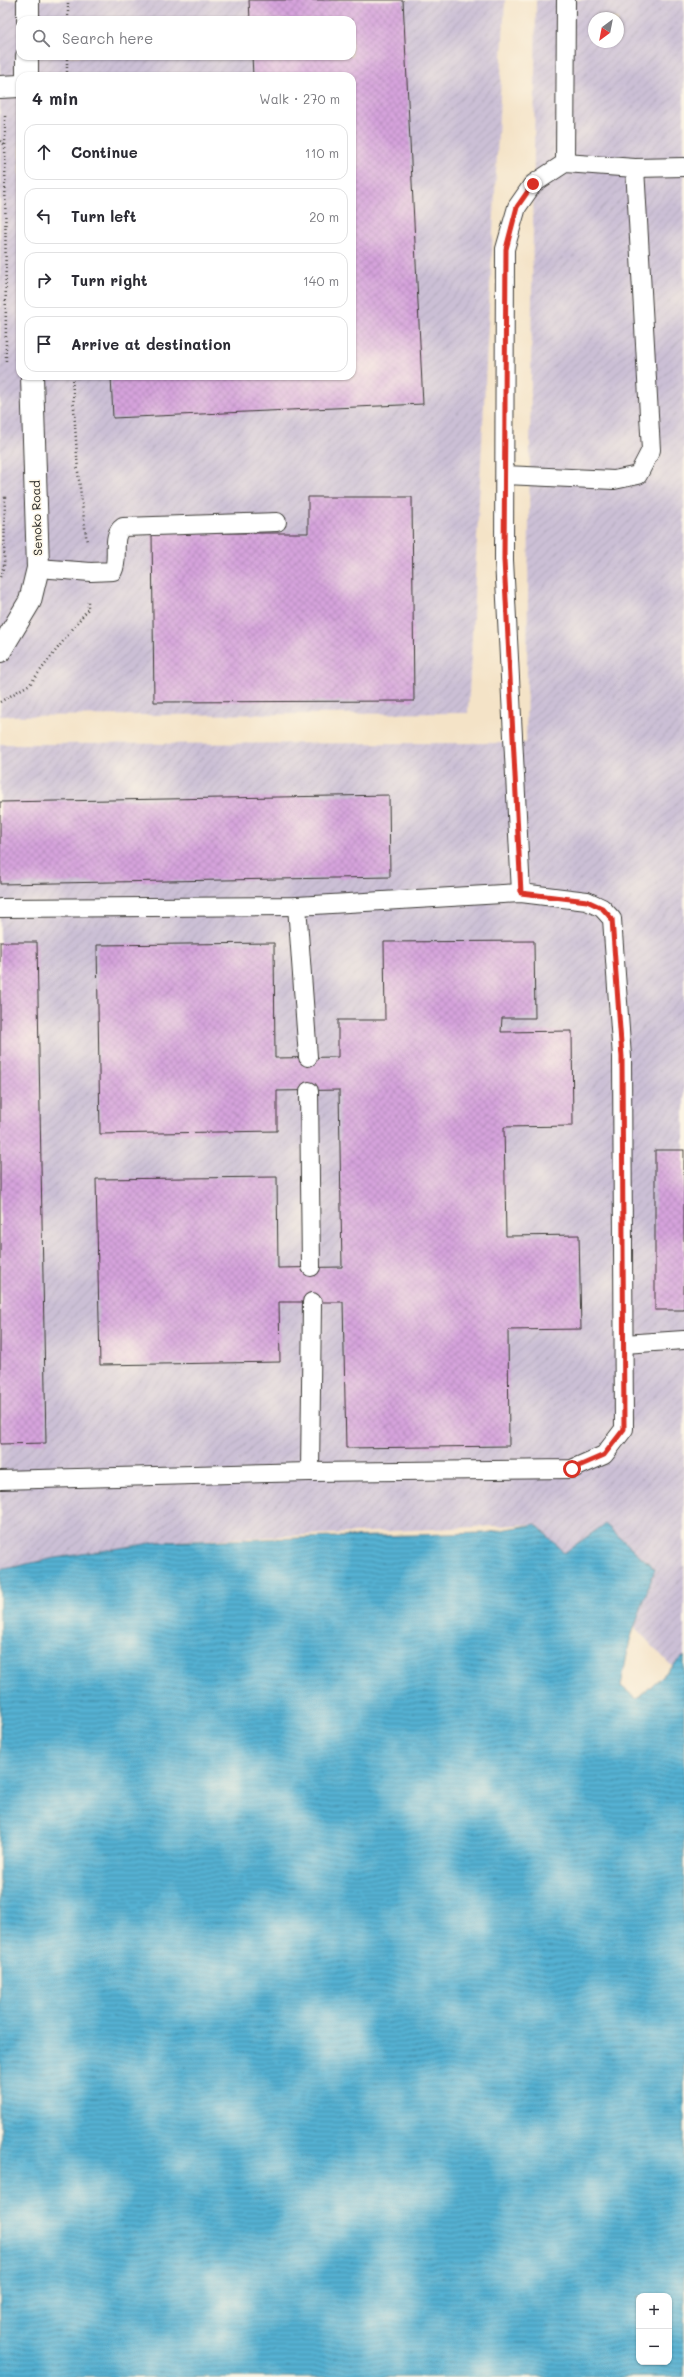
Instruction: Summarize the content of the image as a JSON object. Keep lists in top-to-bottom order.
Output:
{
  "streets": {
    "street": ["Senoko Road"]
  },
  "north": "bottom left",
  "page": {
    "search": "Search here",
    "heading": ["4 min", "Walk · 270 m"],
    "list": [
      ["Continue", "110 m"],
      ["Turn left", "20 m"],
      ["Turn right", "140 m"],
      "Arrive at destination"
    ],
    "map_buttons": ["+", "−"]
  }
}
